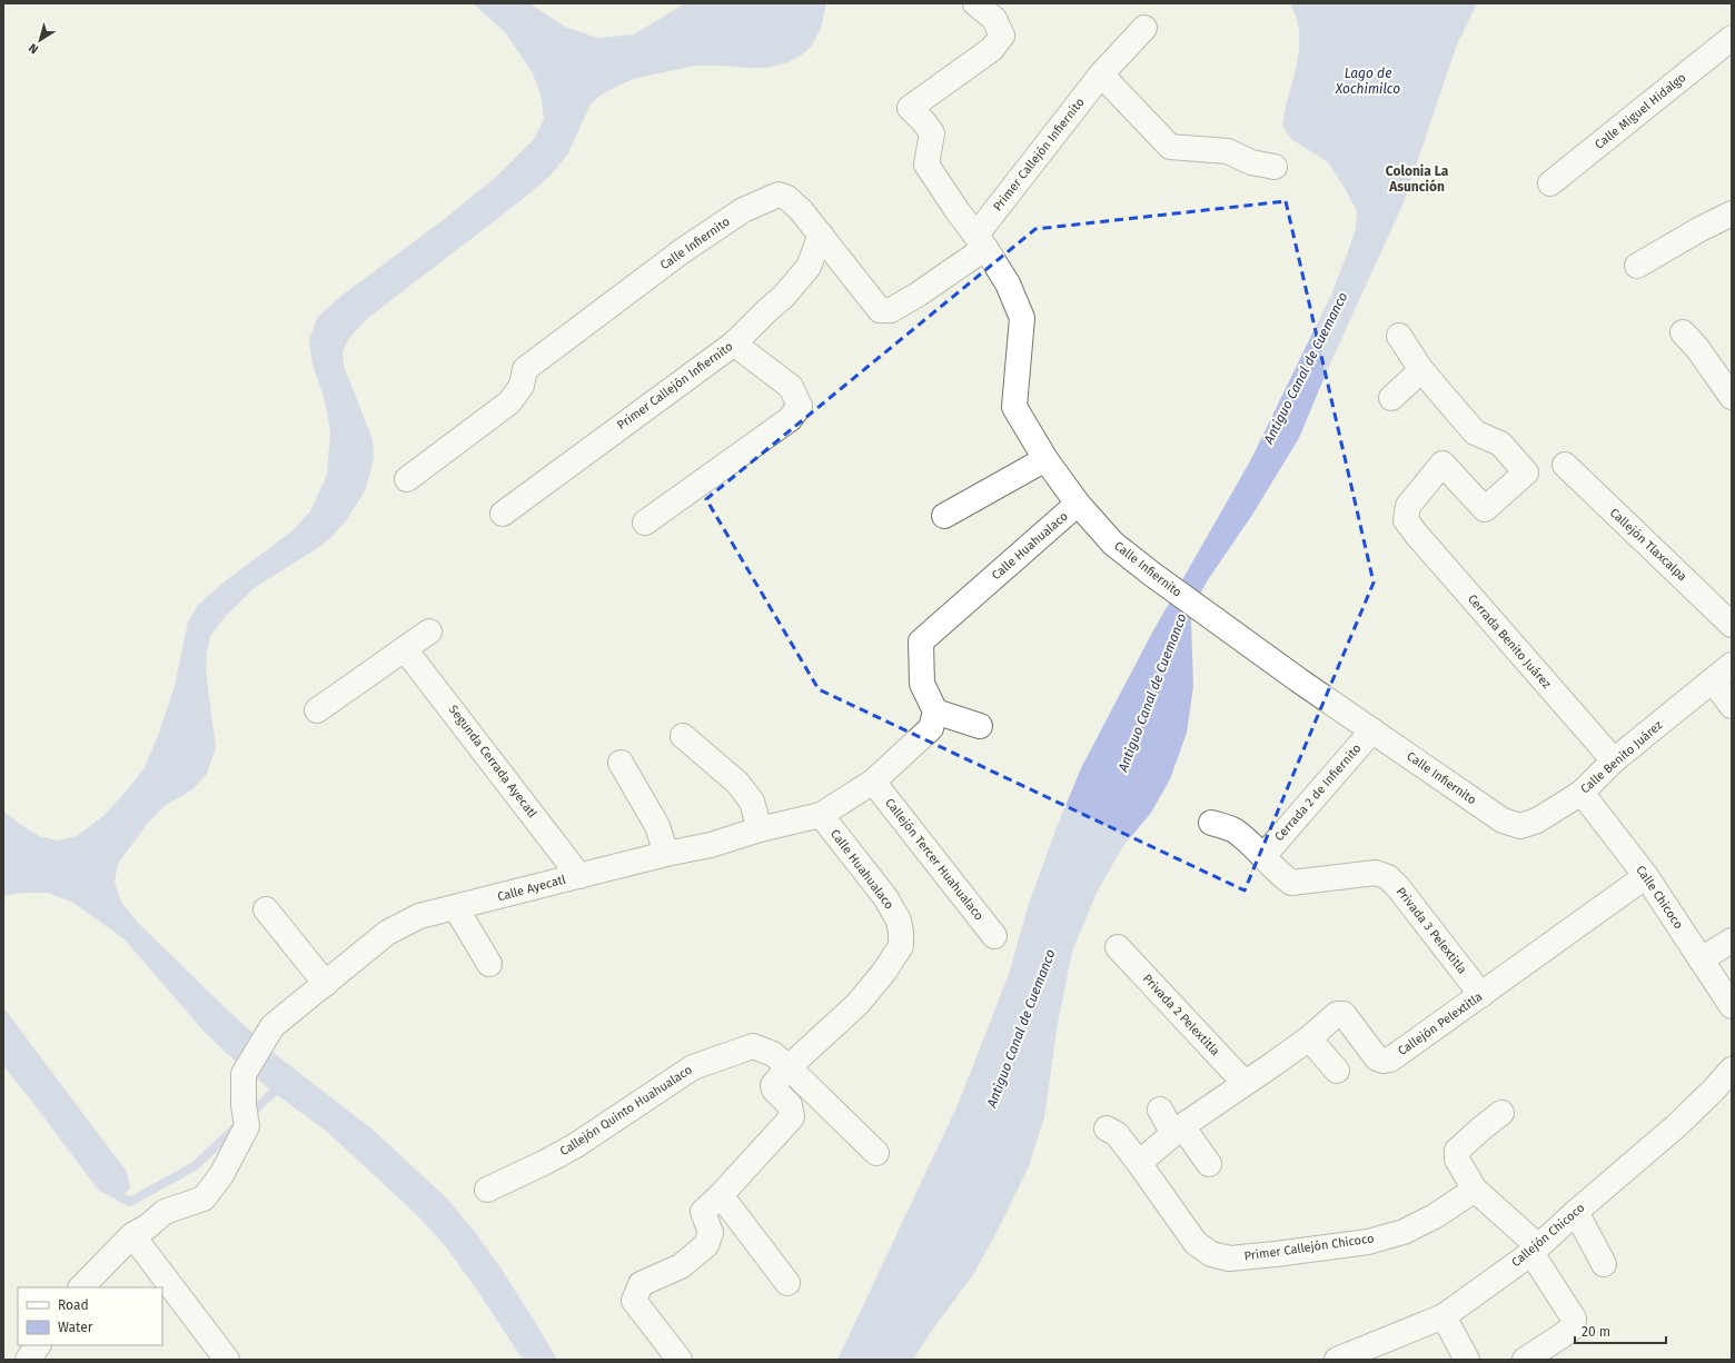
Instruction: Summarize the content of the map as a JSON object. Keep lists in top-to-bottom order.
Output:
{
  "streets": {
    "street": [
      "Calle Miguel Hidalgo",
      "Primer Callejón Infiernito",
      "Calle Infiernito",
      "Callejón Tlaxcalpa",
      "Calle Huahualaco",
      "Cerrada Benito Juárez",
      "Calle Benito Juárez",
      "Segunda Cerrada Ayecatl",
      "Cerrada 2 de Infiernito",
      "Callejón Tercer Huahualaco",
      "Calle Ayecatl",
      "Calle Chicoco",
      "Privada 3 Pelextitla",
      "Privada 2 Pelextitla",
      "Callejón Pelextitla",
      "Callejón Quinto Huahualaco",
      "Callejón Chicoco",
      "Primer Callejón Chicoco"
    ]
  },
  "crossings": [
    ["Primer Callejón Infiernito", "Calle Infiernito"],
    ["Calle Infiernito", "Calle Huahualaco"],
    ["Calle Infiernito", "Calle Benito Juárez"],
    ["Calle Infiernito", "Cerrada 2 de Infiernito"],
    ["Calle Huahualaco", "Calle Ayecatl"],
    ["Calle Huahualaco", "Callejón Quinto Huahualaco"],
    ["Cerrada Benito Juárez", "Calle Benito Juárez"],
    ["Calle Benito Juárez", "Calle Chicoco"],
    ["Segunda Cerrada Ayecatl", "Calle Ayecatl"],
    ["Cerrada 2 de Infiernito", "Privada 3 Pelextitla"],
    ["Callejón Tercer Huahualaco", "Calle Ayecatl"],
    ["Calle Chicoco", "Callejón Pelextitla"],
    ["Privada 3 Pelextitla", "Callejón Pelextitla"],
    ["Privada 2 Pelextitla", "Callejón Pelextitla"],
    ["Callejón Pelextitla", "Primer Callejón Chicoco"]
  ],
  "districts": ["Colonia La Asunción"],
  "water": ["Lago de Xochimilco", "Antiguo Canal de Cuemanco"],
  "legend": ["Road", "Water"],
  "scale_bar": "20 m",
  "north": "bottom left"
}
